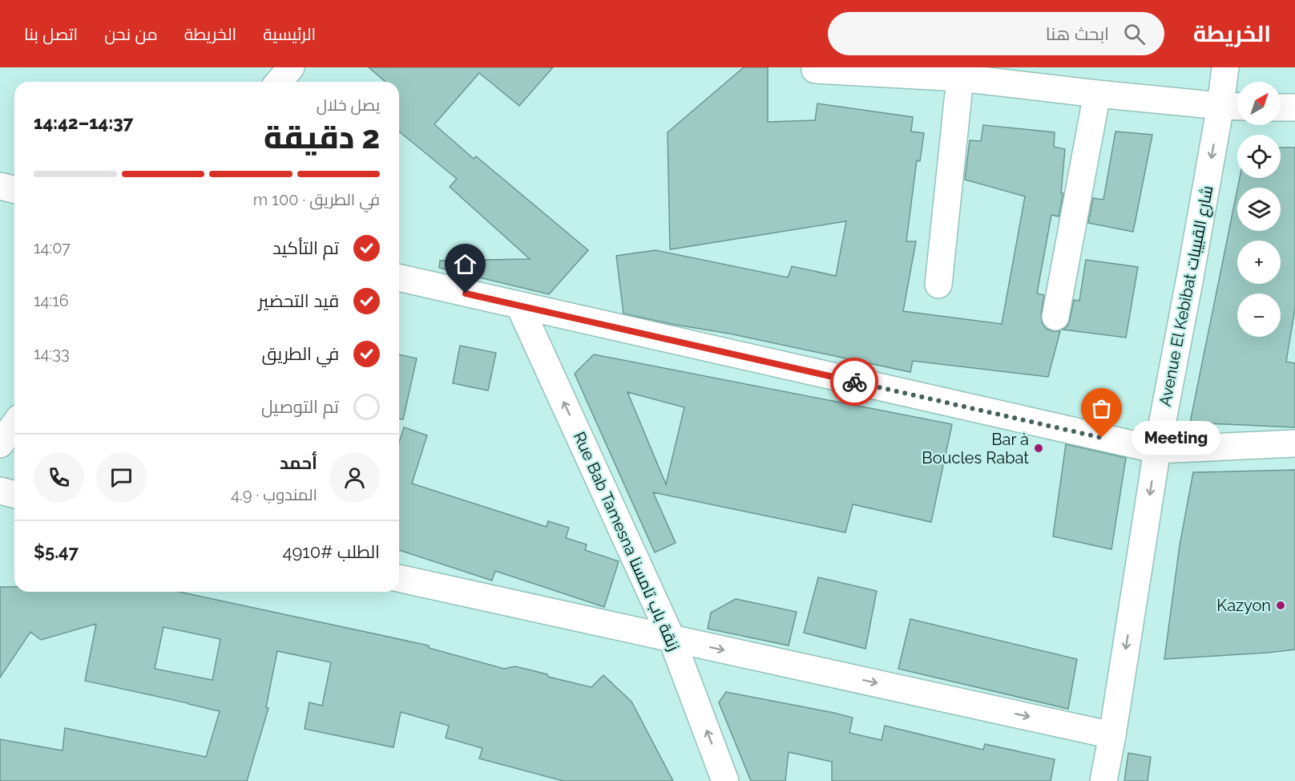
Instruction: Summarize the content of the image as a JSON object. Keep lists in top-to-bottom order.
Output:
{
  "streets": {
    "street": ["Avenue El Kebibat شارع القبيبات", "Rue Bab Tamesna زنقة باب تامسنا"]
  },
  "one_way": ["Rue Bab Tamesna زنقة باب تامسنا"],
  "places": ["Meeting", "Bar à Boucles Rabat", "Kazyon"],
  "north": "top right",
  "page": {
    "header": "الخريطة",
    "search": "ابحث هنا",
    "nav": [
      "الرئيسية",
      "الخريطة",
      "من نحن",
      "اتصل بنا"
    ],
    "map_buttons": ["+", "−"],
    "heading": ["2 دقيقة", "يصل خلال", "14:37–14:42"],
    "panel": [
      "أحمد",
      "المندوب · 4.9",
      "الطلب #4910",
      "$5.47"
    ],
    "bar": "في الطريق · 100 m",
    "list": [
      ["تم التأكيد", "14:07"],
      ["قيد التحضير", "14:16"],
      ["في الطريق", "14:33"],
      "تم التوصيل"
    ],
    "bubble": "Meeting"
  }
}
